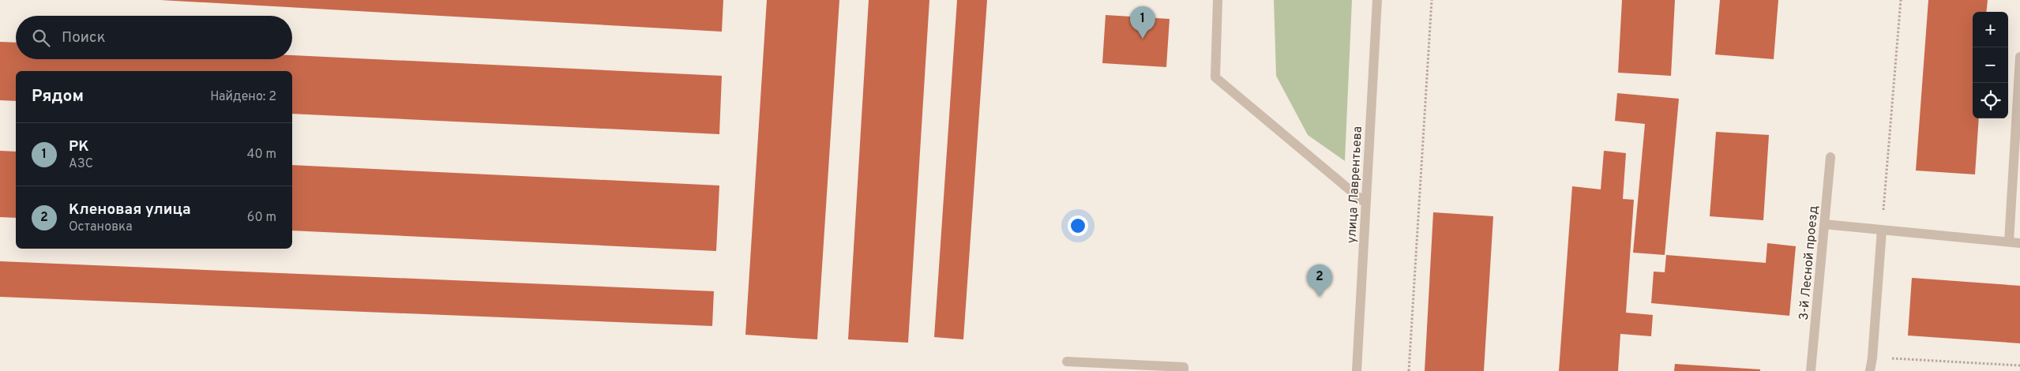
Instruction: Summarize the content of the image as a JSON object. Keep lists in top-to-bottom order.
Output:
{
  "streets": {
    "street": ["улица Лаврентьева", "3-й Лесной проезд"]
  },
  "page": {
    "pins": ["1", "2"],
    "map_buttons": ["+", "−"],
    "search": "Поиск",
    "heading": ["Рядом", "Найдено: 2"],
    "list": [
      {
        "mark": "1",
        "name": "РК",
        "note": "АЗС",
        "value": "40 m"
      },
      {
        "mark": "2",
        "name": "Кленовая улица",
        "note": "Остановка",
        "value": "60 m"
      }
    ]
  }
}
